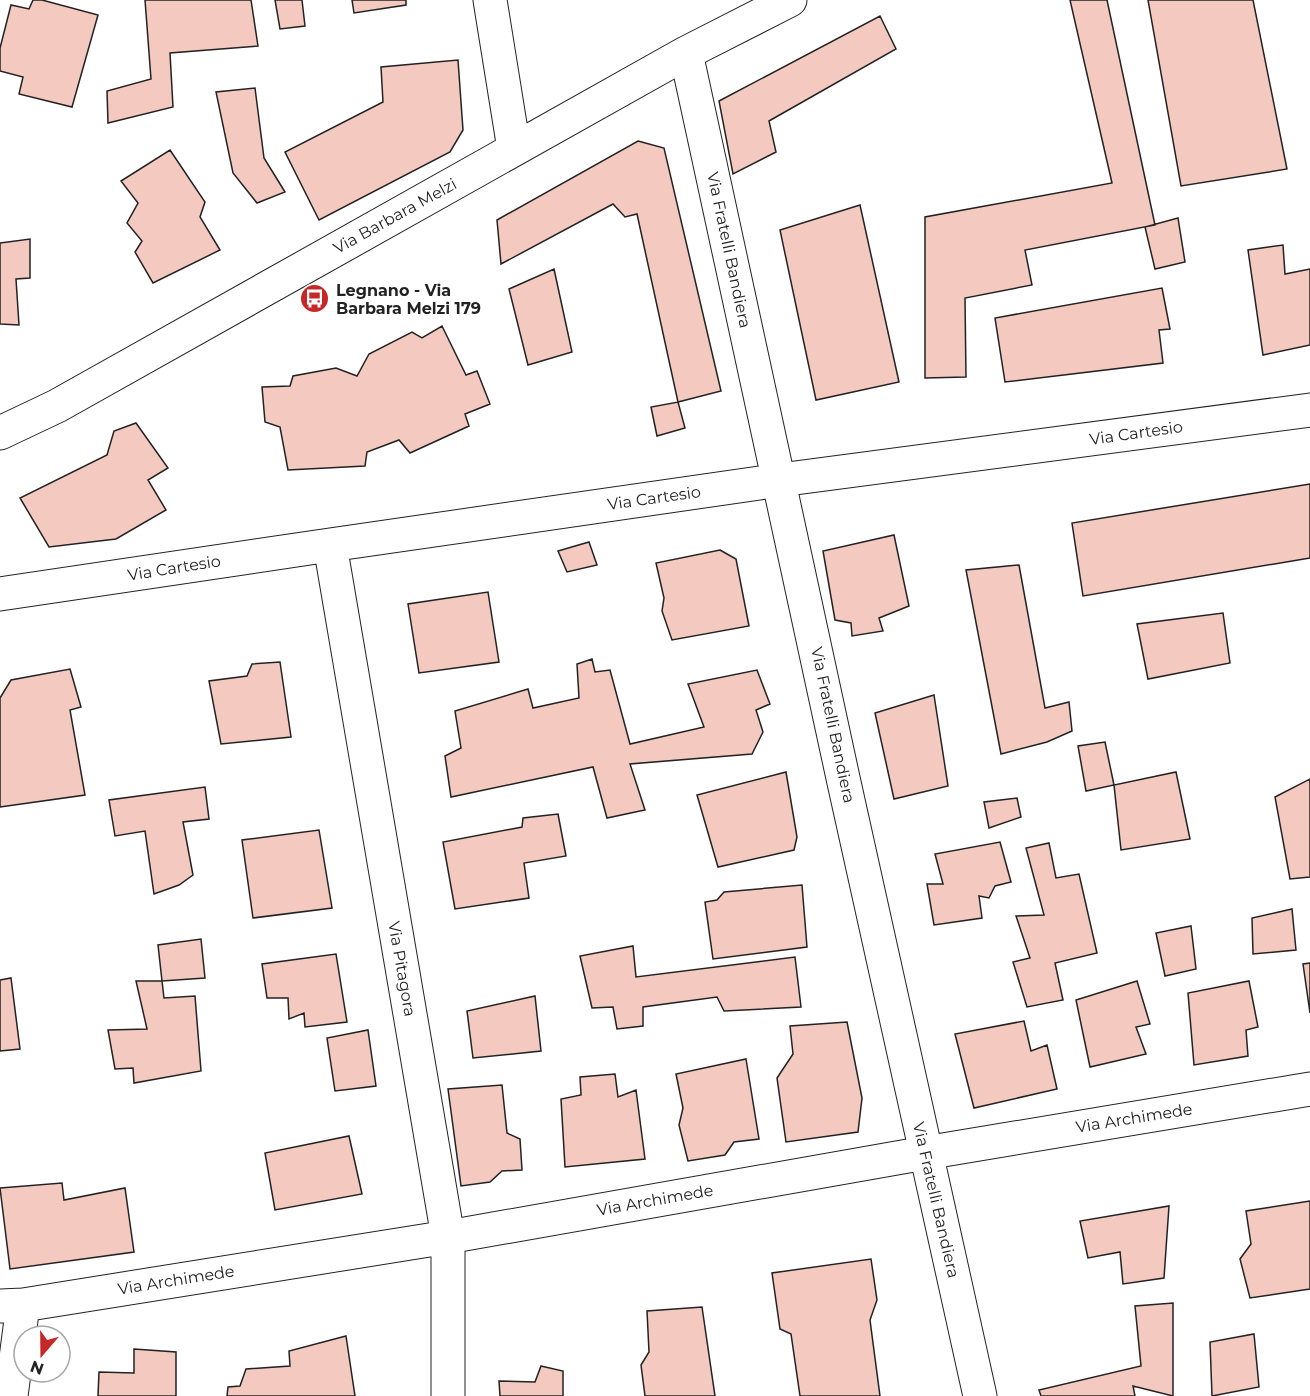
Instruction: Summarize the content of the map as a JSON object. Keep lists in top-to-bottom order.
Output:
{
  "streets": {
    "street": [
      "Via Barbara Melzi",
      "Via Fratelli Bandiera",
      "Via Cartesio",
      "Via Pitagora",
      "Via Archimede"
    ]
  },
  "crossings": [
    ["Via Barbara Melzi", "Via Fratelli Bandiera"],
    ["Via Fratelli Bandiera", "Via Cartesio"],
    ["Via Fratelli Bandiera", "Via Archimede"],
    ["Via Cartesio", "Via Pitagora"],
    ["Via Pitagora", "Via Archimede"]
  ],
  "places": {
    "bus stop": ["Legnano - Via Barbara Melzi 179"]
  },
  "north": "bottom"
}
